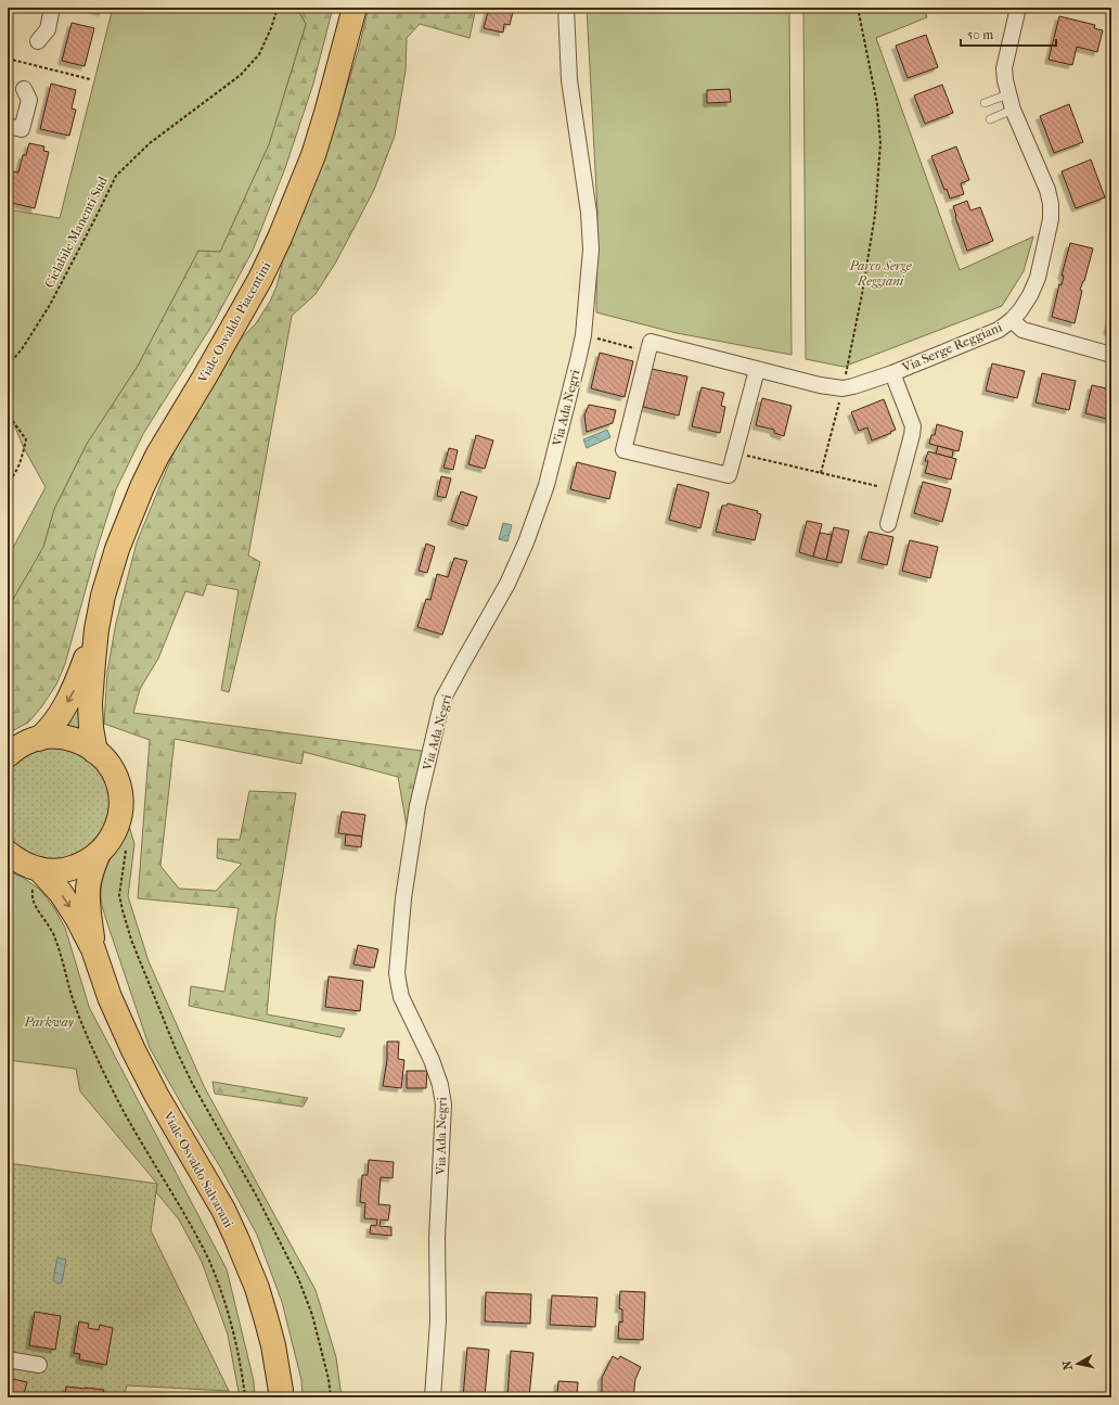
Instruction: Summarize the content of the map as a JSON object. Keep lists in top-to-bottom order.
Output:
{
  "streets": {
    "main road": ["Viale Osvaldo Piacentini", "Viale Osvaldo Salvarani"],
    "street": ["Via Serge Reggiani", "Via Ada Negri"],
    "path": ["Ciclabile Manenti Sud"]
  },
  "crossings": [
    ["Viale Osvaldo Piacentini", "Viale Osvaldo Salvarani"]
  ],
  "parks": ["Parco Serge Reggiani", "Parkway"],
  "scale_bar": "50 m",
  "north": "left"
}
